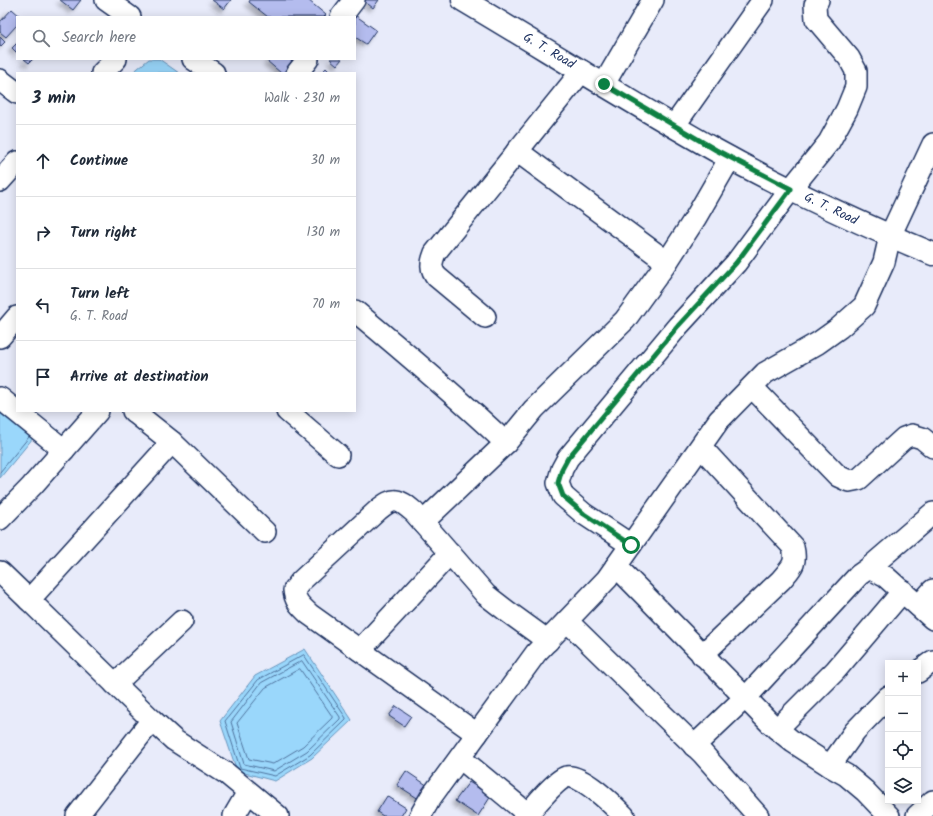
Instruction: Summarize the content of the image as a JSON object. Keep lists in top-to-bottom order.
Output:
{
  "streets": {
    "main road": ["G. T. Road"]
  },
  "page": {
    "search": "Search here",
    "heading": ["3 min", "Walk · 230 m"],
    "list": [
      ["Continue", "30 m"],
      ["Turn right", "130 m"],
      ["Turn left", "G. T. Road", "70 m"],
      "Arrive at destination"
    ],
    "map_buttons": ["+", "−"]
  }
}
